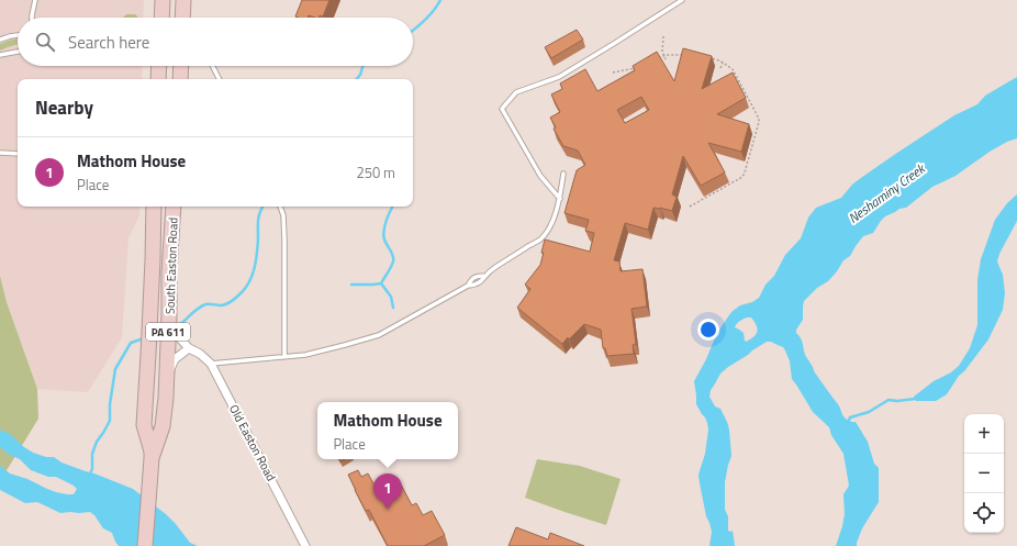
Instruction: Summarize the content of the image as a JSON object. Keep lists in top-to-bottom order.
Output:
{
  "streets": {
    "highway": ["South Easton Road", "PA 611"],
    "street": ["Old Easton Road"]
  },
  "crossings": [
    ["South Easton Road", "Old Easton Road"]
  ],
  "water": ["Neshaminy Creek"],
  "page": {
    "search": "Search here",
    "heading": "Nearby",
    "list": [
      {
        "mark": "1",
        "name": "Mathom House",
        "note": "Place",
        "value": "250 m"
      }
    ],
    "popup": ["Mathom House", "Place"],
    "map_buttons": ["+", "−"],
    "pins": "1"
  }
}
